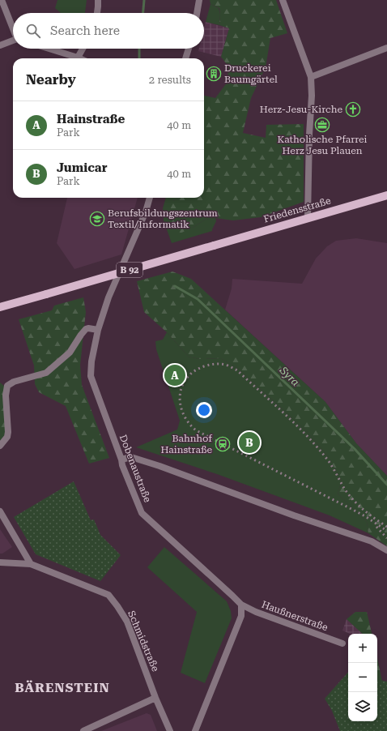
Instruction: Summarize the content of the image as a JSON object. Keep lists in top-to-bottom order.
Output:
{
  "streets": {
    "main road": ["Friedensstraße", "B 92"],
    "street": ["Dobenaustraße", "Haußnerstraße", "Schmidstraße"]
  },
  "crossings": [
    ["Dobenaustraße", "Haußnerstraße"]
  ],
  "districts": ["BÄRENSTEIN"],
  "water": ["Syra"],
  "places": {
    "building": ["Druckerei Baumgärtel"],
    "church": ["Herz-Jesu-Kirche"],
    "office": ["Katholische Pfarrei Herz Jesu Plauen"],
    "school or university": ["Berufsbildungszentrum Textil/Informatik"],
    "station": ["Bahnhof Hainstraße"]
  },
  "page": {
    "search": "Search here",
    "heading": ["Nearby", "2 results"],
    "list": [
      {
        "mark": "A",
        "name": "Hainstraße",
        "note": "Park",
        "value": "40 m"
      },
      {
        "mark": "B",
        "name": "Jumicar",
        "note": "Park",
        "value": "40 m"
      }
    ],
    "pins": ["A", "B"],
    "map_buttons": ["+", "−"]
  }
}
